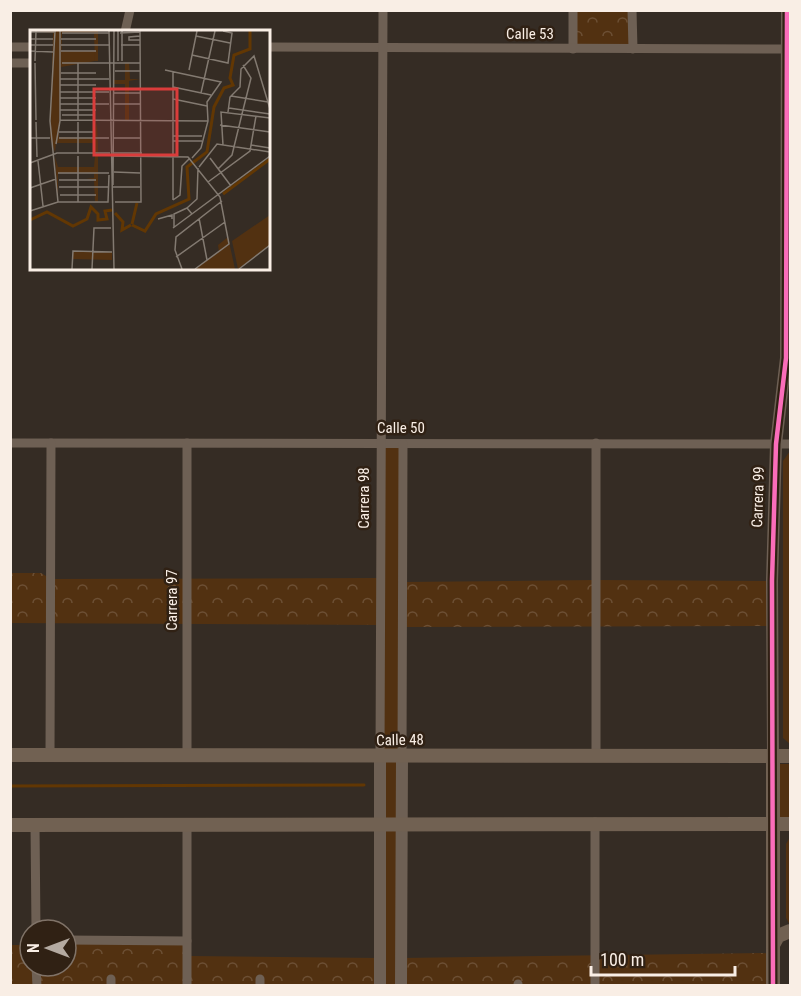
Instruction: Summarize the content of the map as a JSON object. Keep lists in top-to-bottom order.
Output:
{
  "streets": {
    "main road": ["Carrera 99", "Calle 48"],
    "street": [
      "Calle 53",
      "Calle 50",
      "Carrera 98",
      "Carrera 97"
    ]
  },
  "crossings": [
    ["Calle 53", "Carrera 99"],
    ["Calle 53", "Carrera 98"],
    ["Calle 50", "Carrera 99"],
    ["Calle 50", "Carrera 98"],
    ["Calle 50", "Carrera 97"],
    ["Carrera 99", "Calle 48"],
    ["Carrera 98", "Calle 48"],
    ["Carrera 97", "Calle 48"]
  ],
  "scale_bar": "100 m",
  "north": "left"
}
